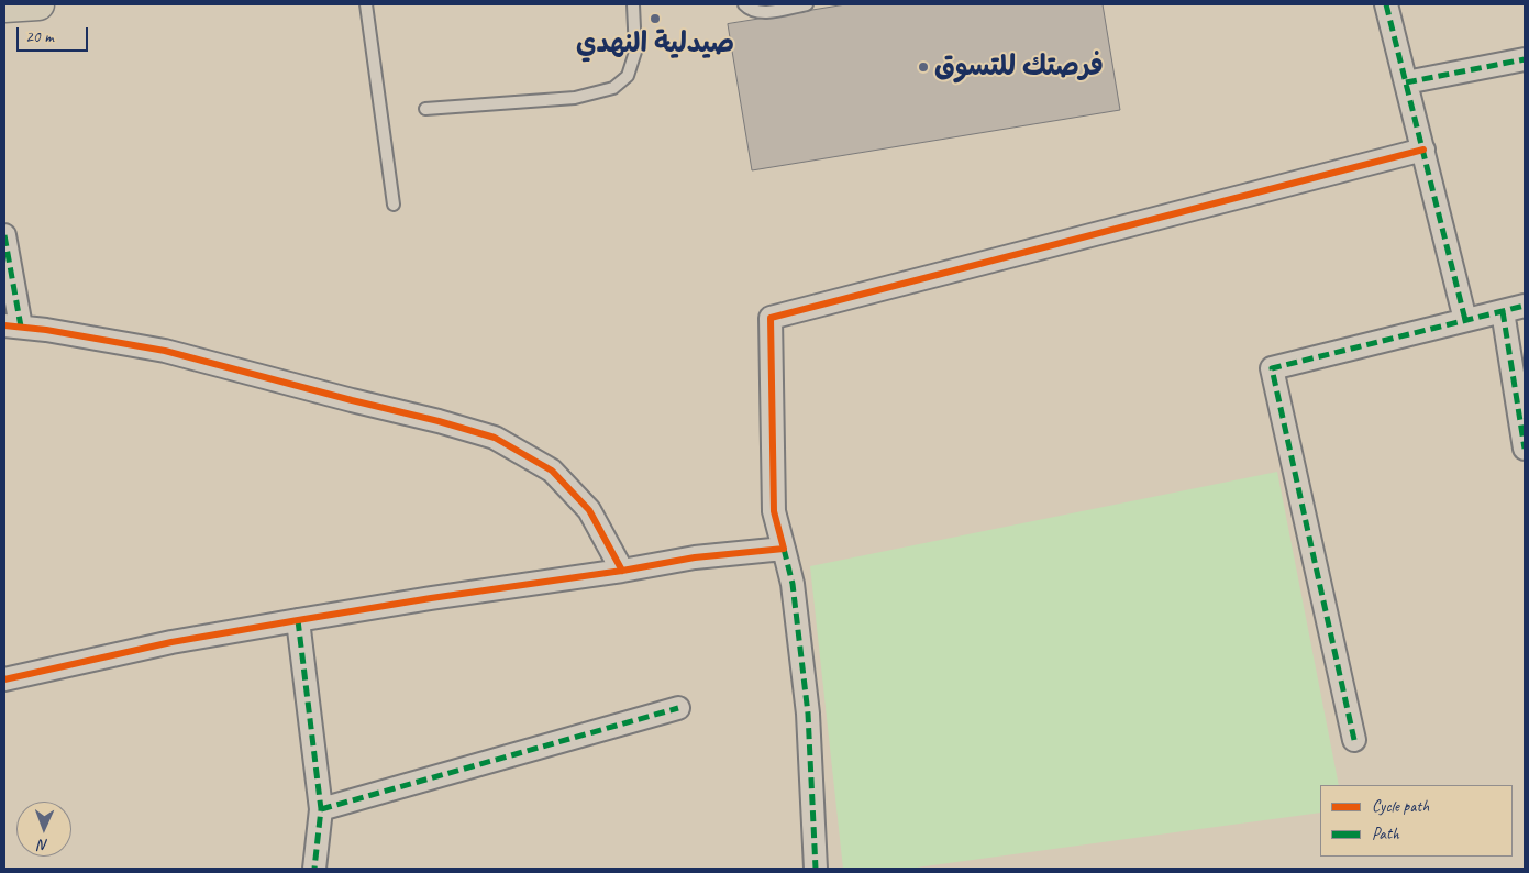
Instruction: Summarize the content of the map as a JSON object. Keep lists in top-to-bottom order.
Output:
{
  "places": ["صيدلية النهدي", "فرصتك للتسوق"],
  "legend": ["Cycle path", "Path"],
  "scale_bar": "20 m",
  "north": "bottom"
}
